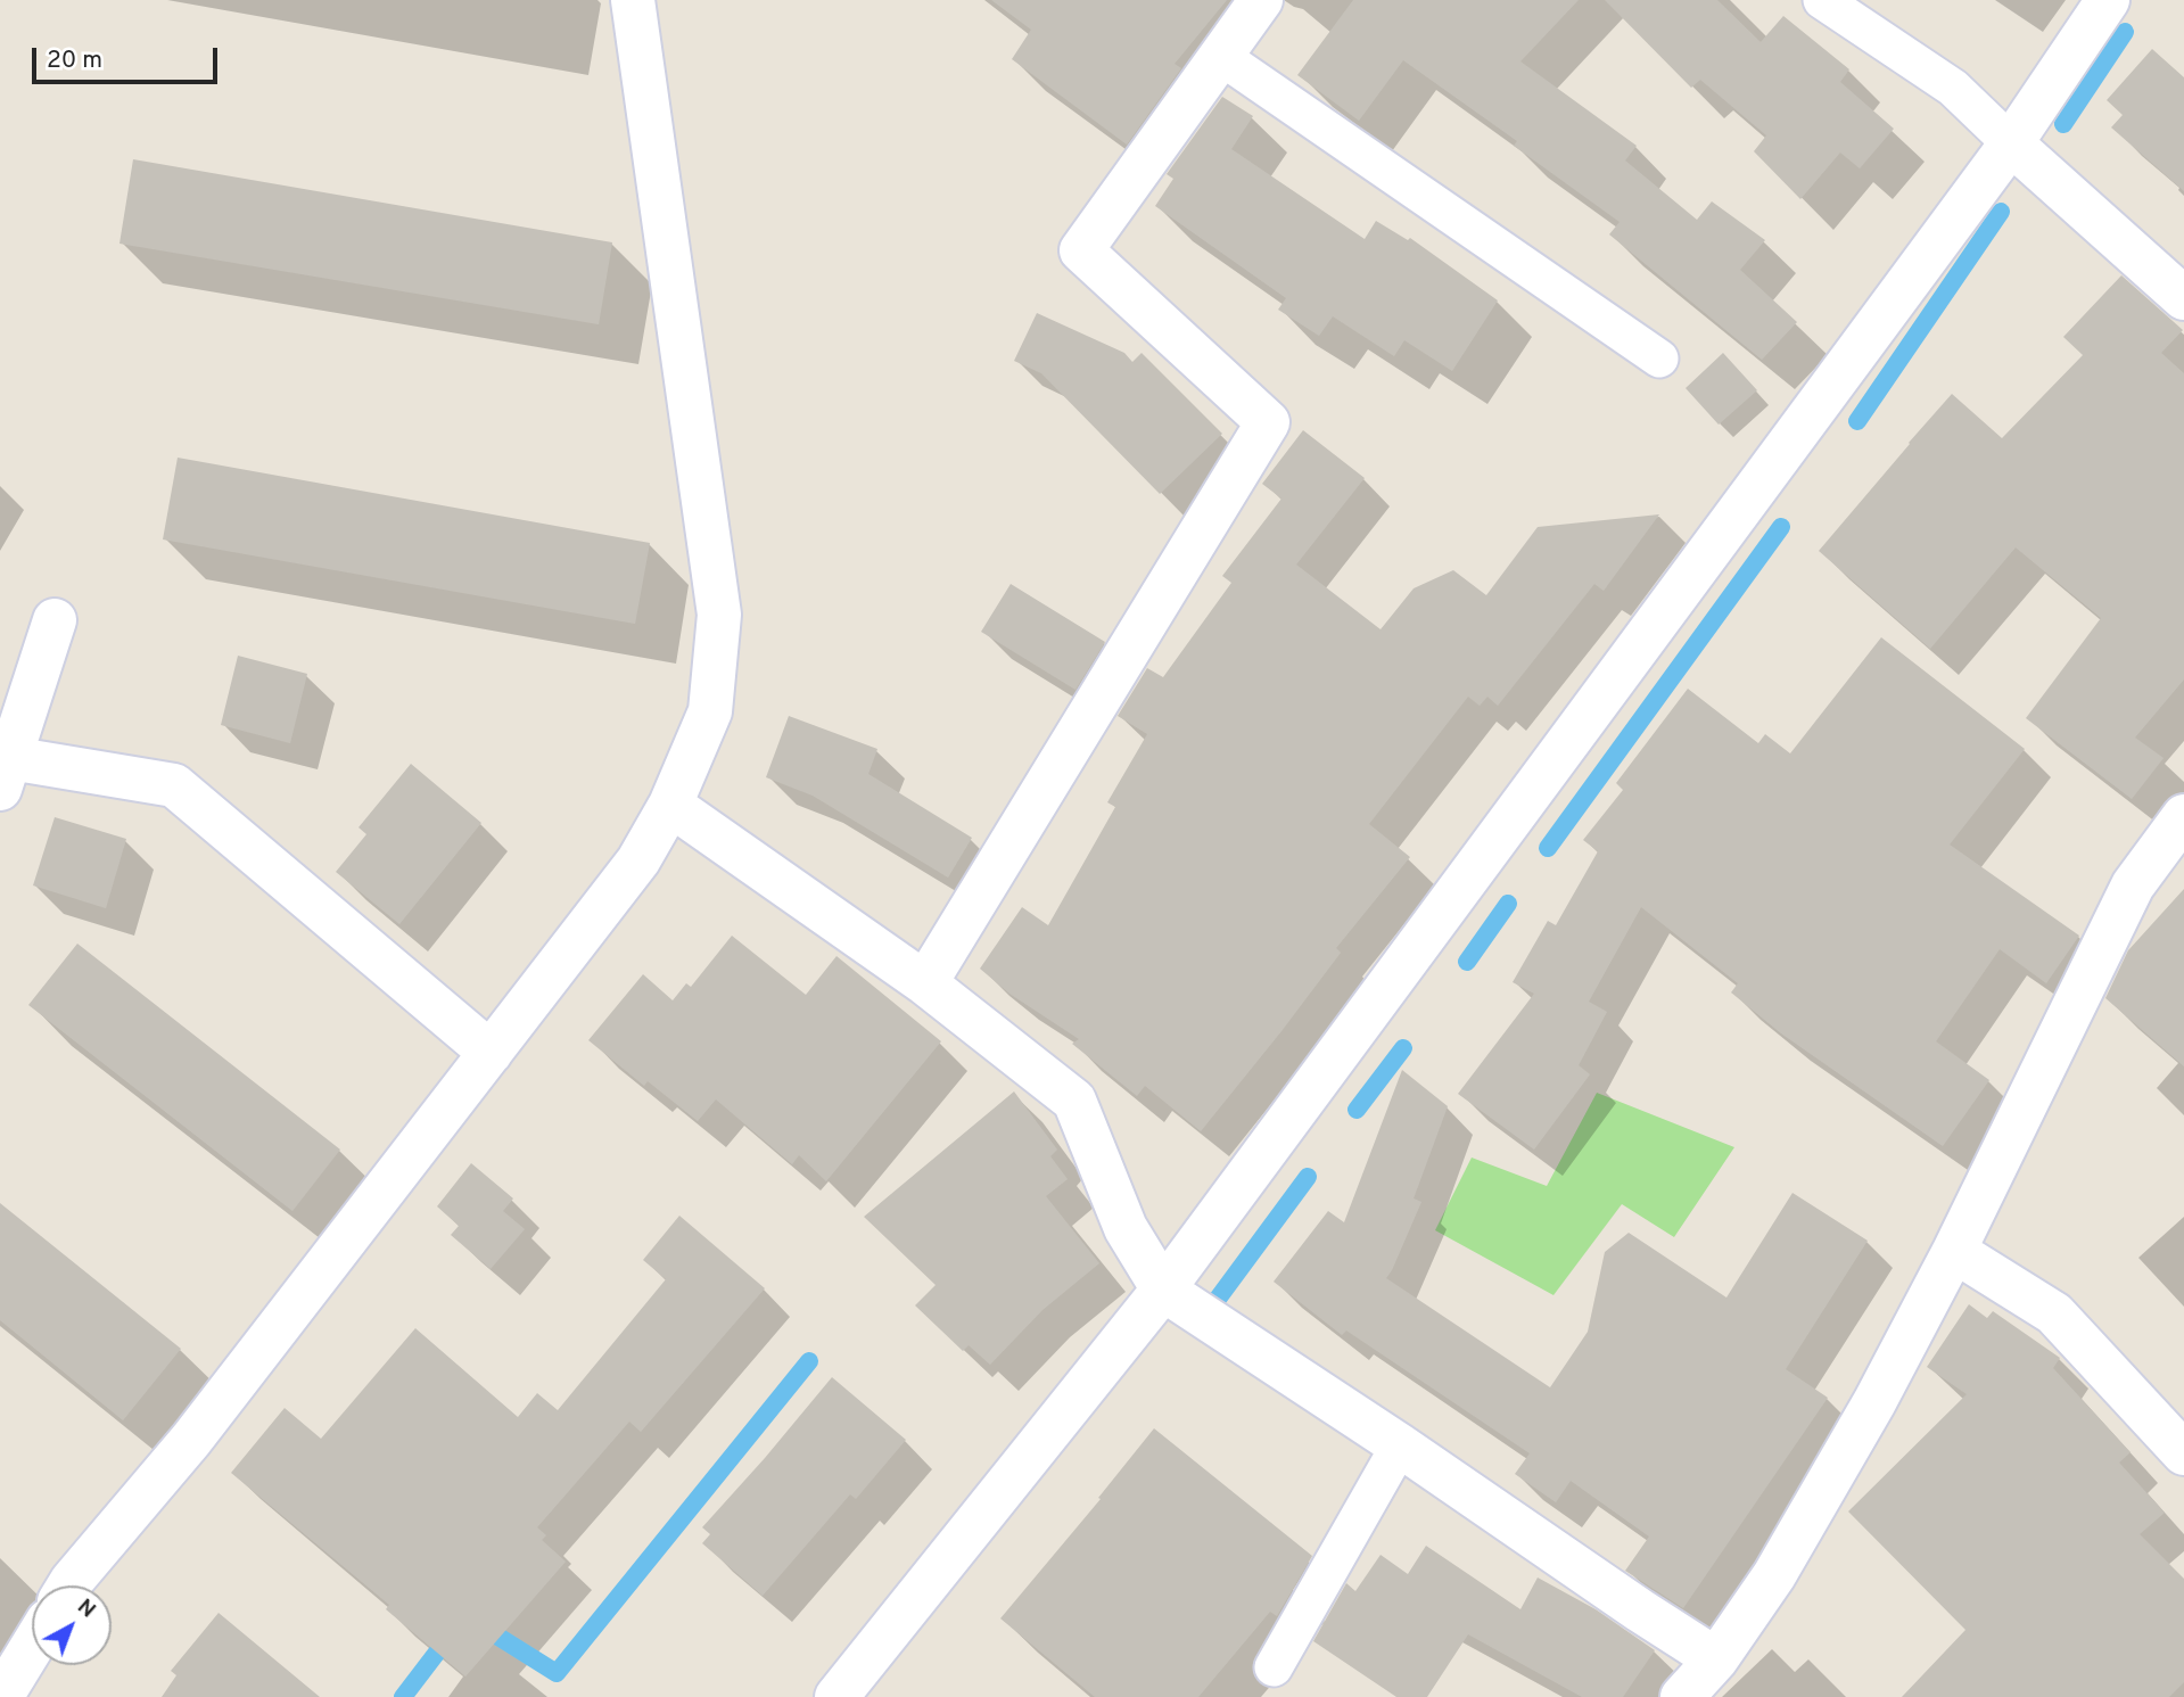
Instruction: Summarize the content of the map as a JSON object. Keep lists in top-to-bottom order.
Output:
{
  "scale_bar": "20 m",
  "north": "top right"
}
